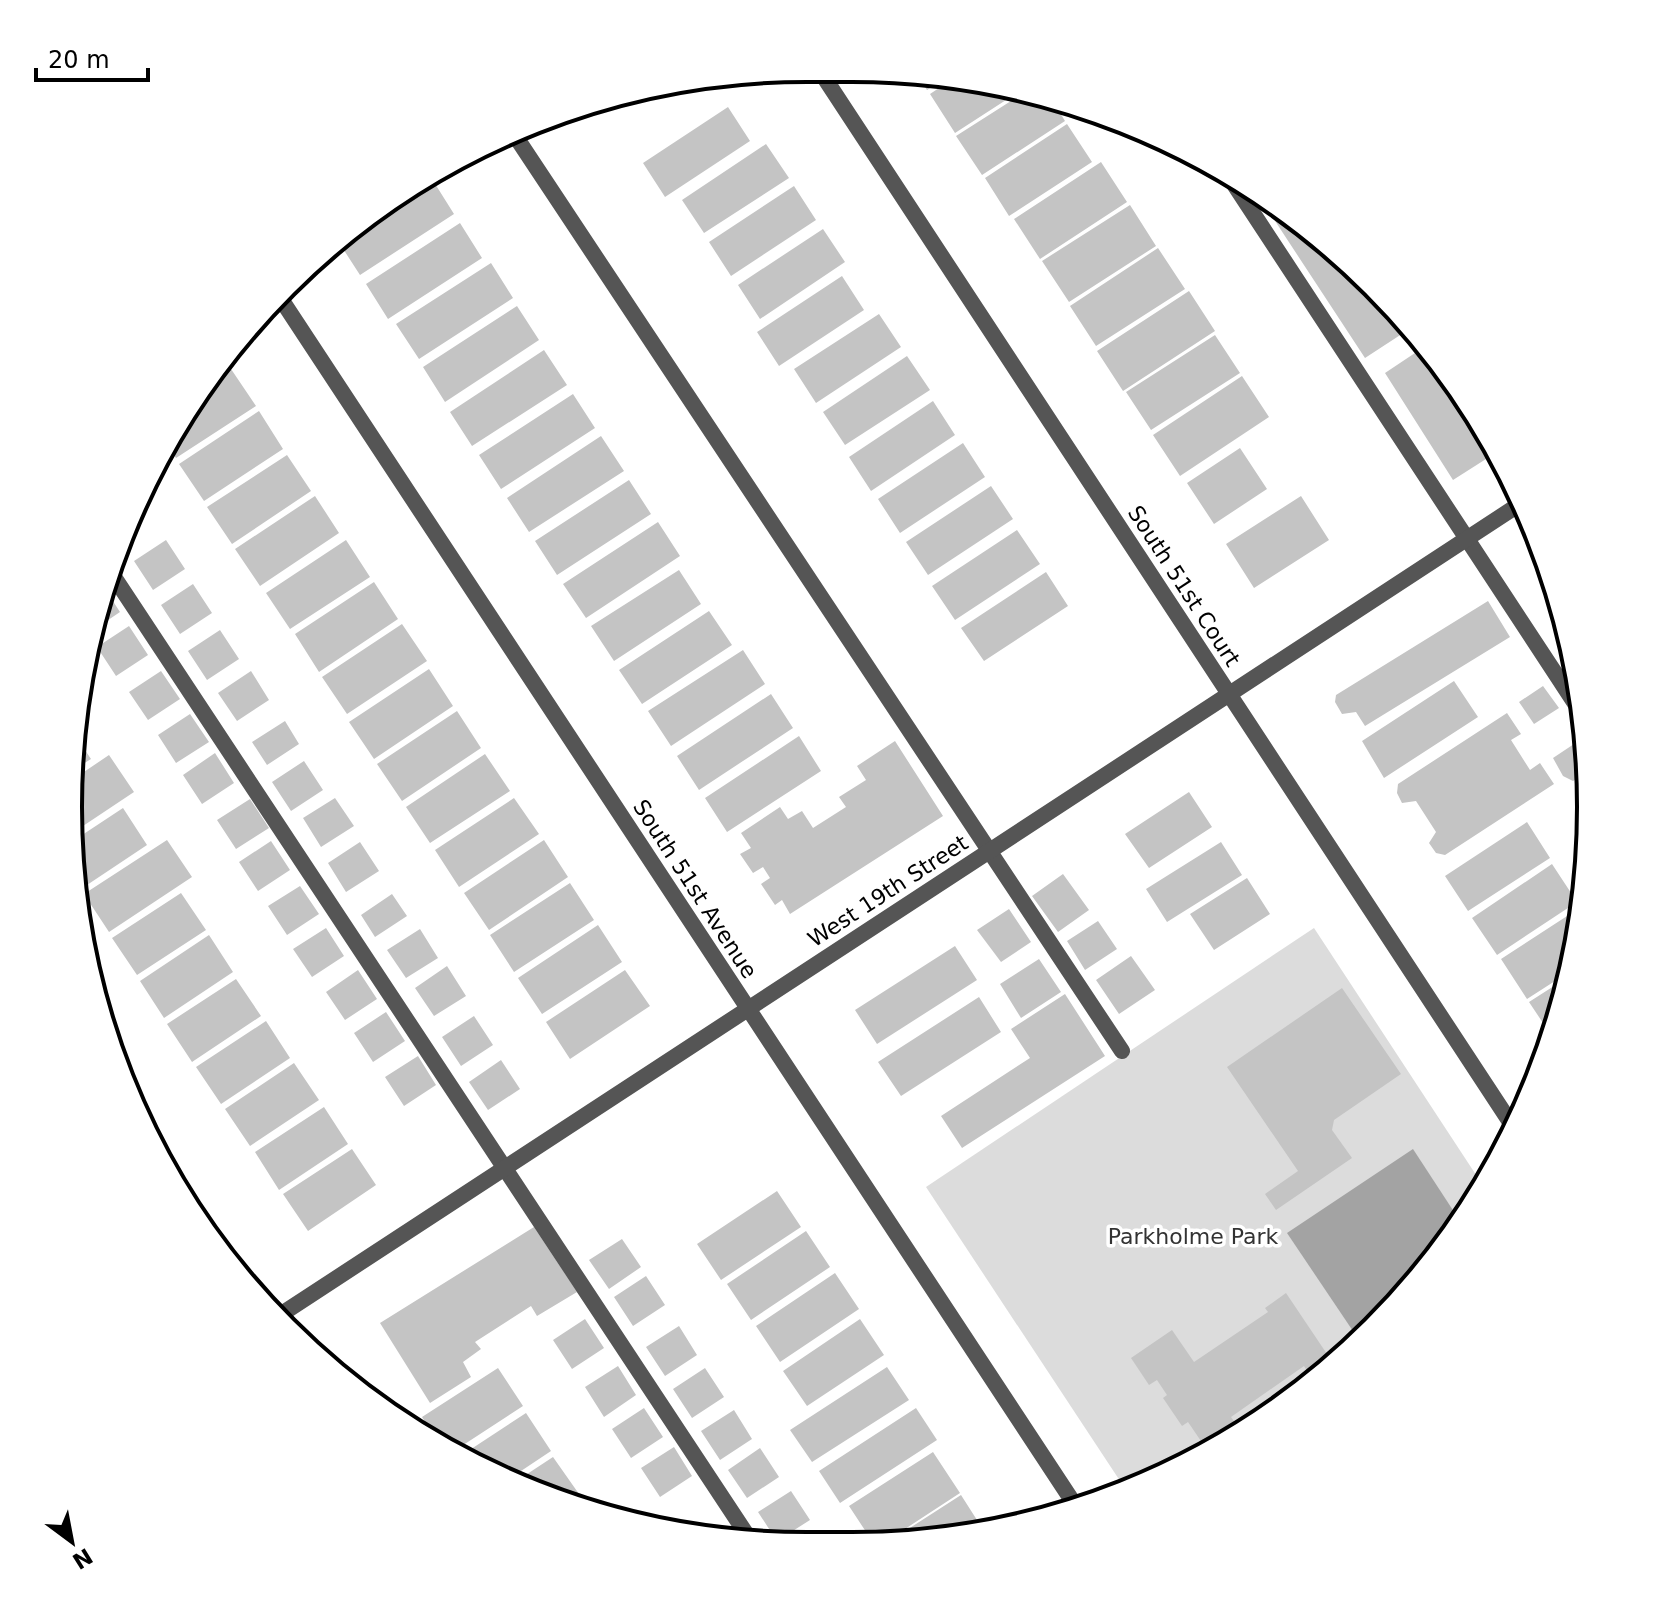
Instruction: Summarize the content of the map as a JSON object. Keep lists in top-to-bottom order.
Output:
{
  "streets": {
    "street": ["South 51st Court", "South 51st Avenue", "West 19th Street"]
  },
  "crossings": [
    ["South 51st Court", "West 19th Street"],
    ["South 51st Avenue", "West 19th Street"]
  ],
  "parks": ["Parkholme Park"],
  "scale_bar": "20 m",
  "north": "bottom right"
}
